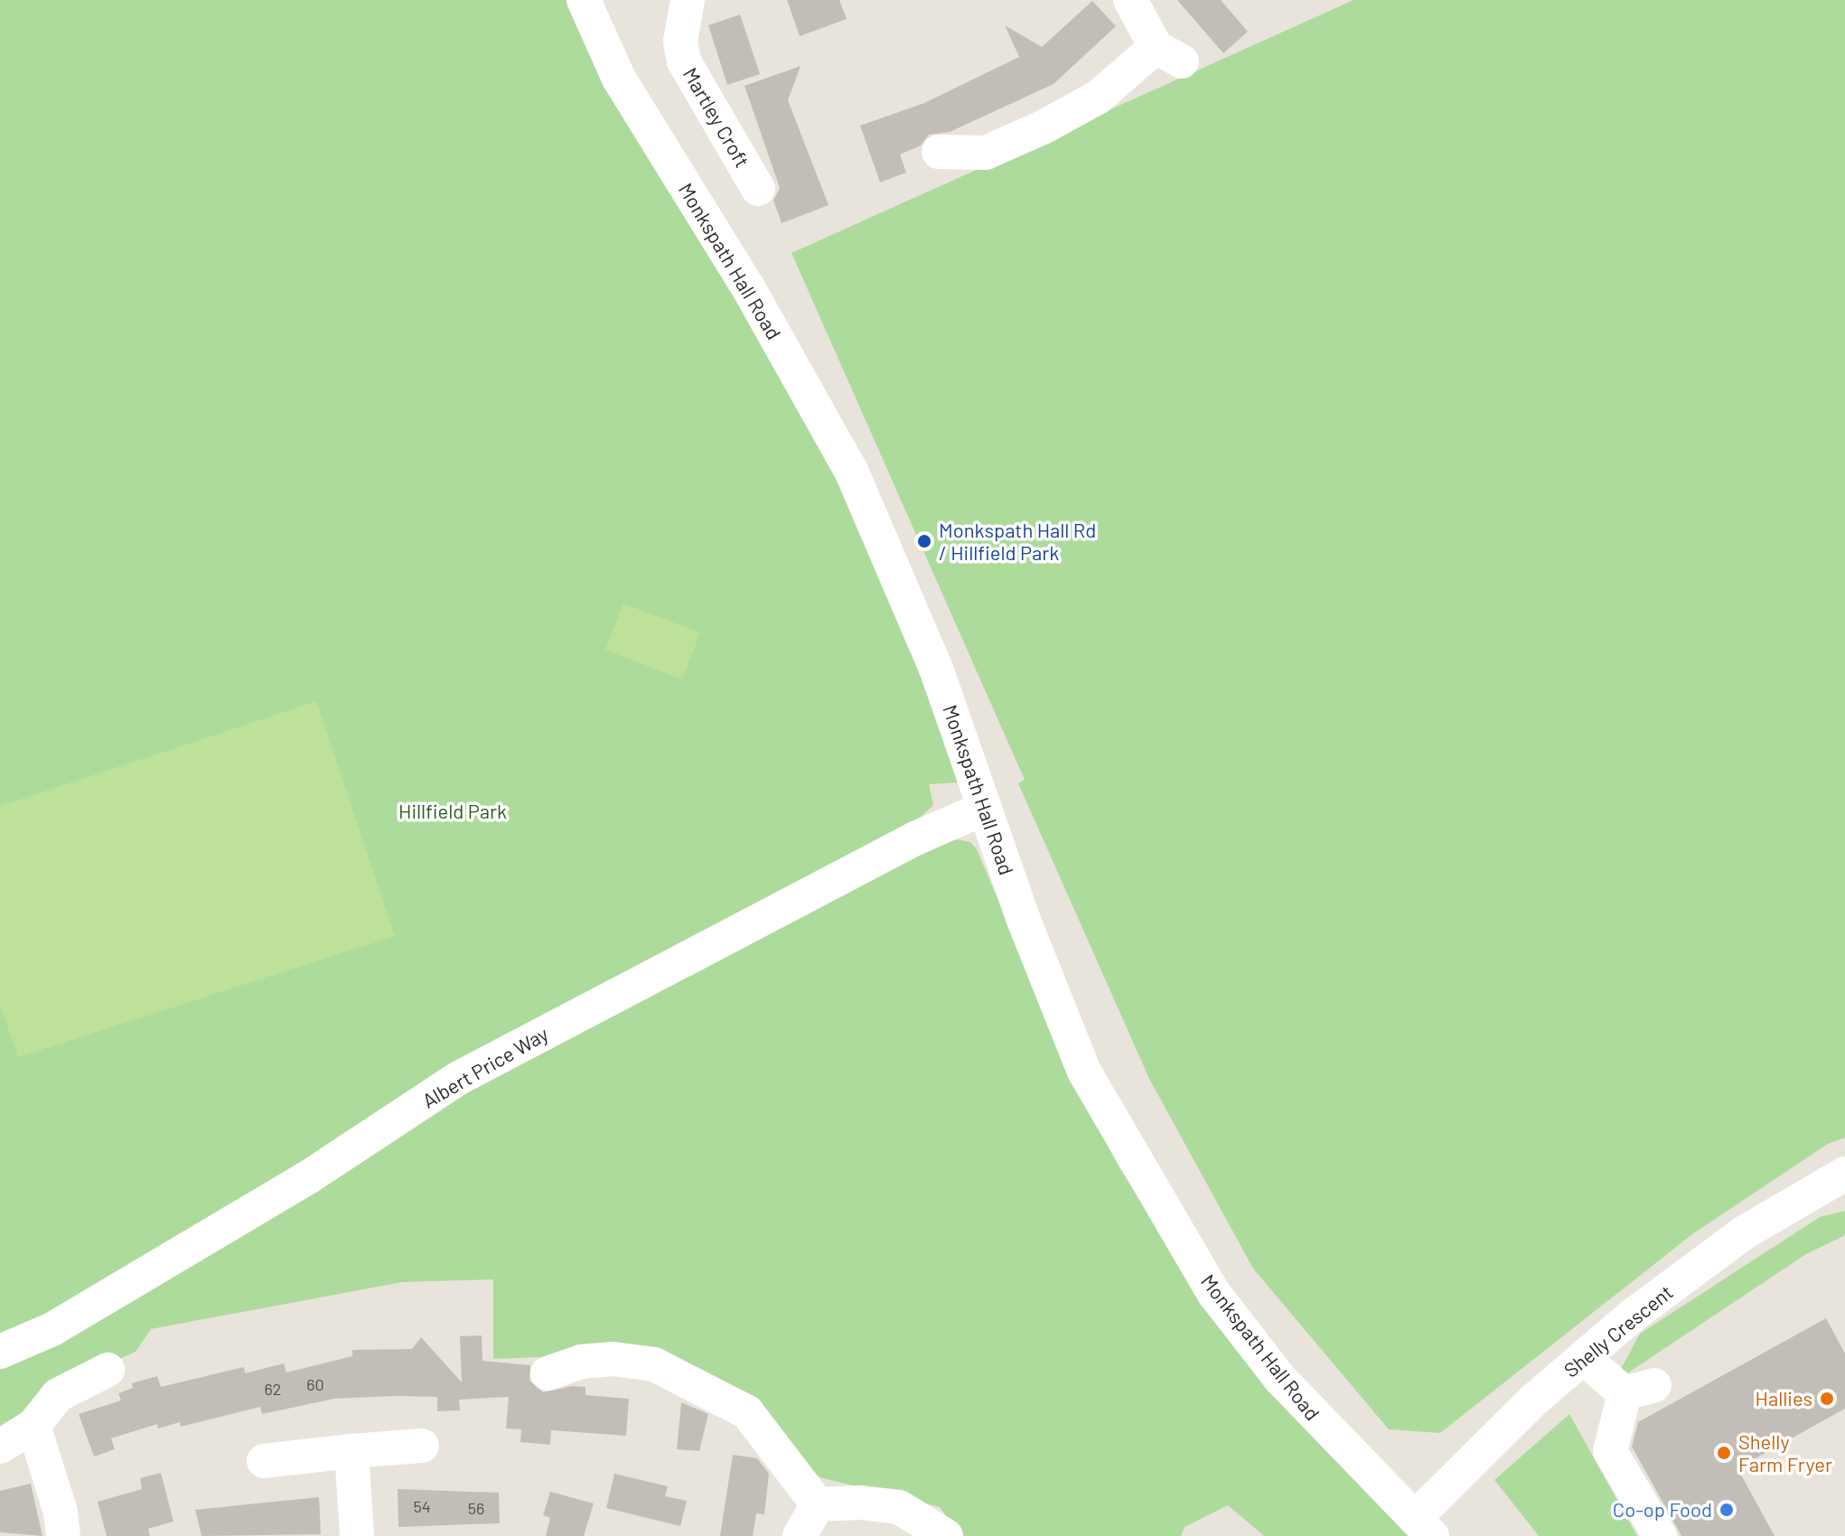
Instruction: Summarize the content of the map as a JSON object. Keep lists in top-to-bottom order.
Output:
{
  "streets": {
    "street": [
      "Martley Croft",
      "Monkspath Hall Road",
      "Albert Price Way",
      "Shelly Crescent"
    ]
  },
  "crossings": [
    ["Monkspath Hall Road", "Albert Price Way"],
    ["Monkspath Hall Road", "Shelly Crescent"]
  ],
  "parks": ["Hillfield Park"],
  "places": [
    "Monkspath Hall Rd / Hillfield Park",
    "Hallies",
    "Shelly Farm Fryer",
    "Co-op Food"
  ],
  "house_numbers": [
    "60",
    "62",
    "54",
    "56"
  ]
}
